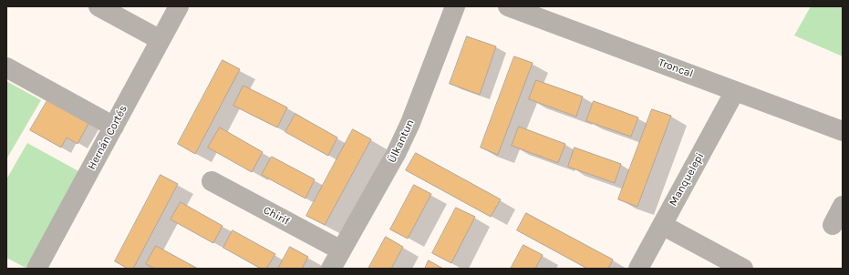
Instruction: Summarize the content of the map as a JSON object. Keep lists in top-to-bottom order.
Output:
{
  "streets": {
    "street": [
      "Troncal",
      "Hernán Cortés",
      "Ülkantun",
      "Manquelepi",
      "Chirif"
    ]
  },
  "crossings": [
    ["Troncal", "Manquelepi"],
    ["Ülkantun", "Chirif"]
  ]
}
